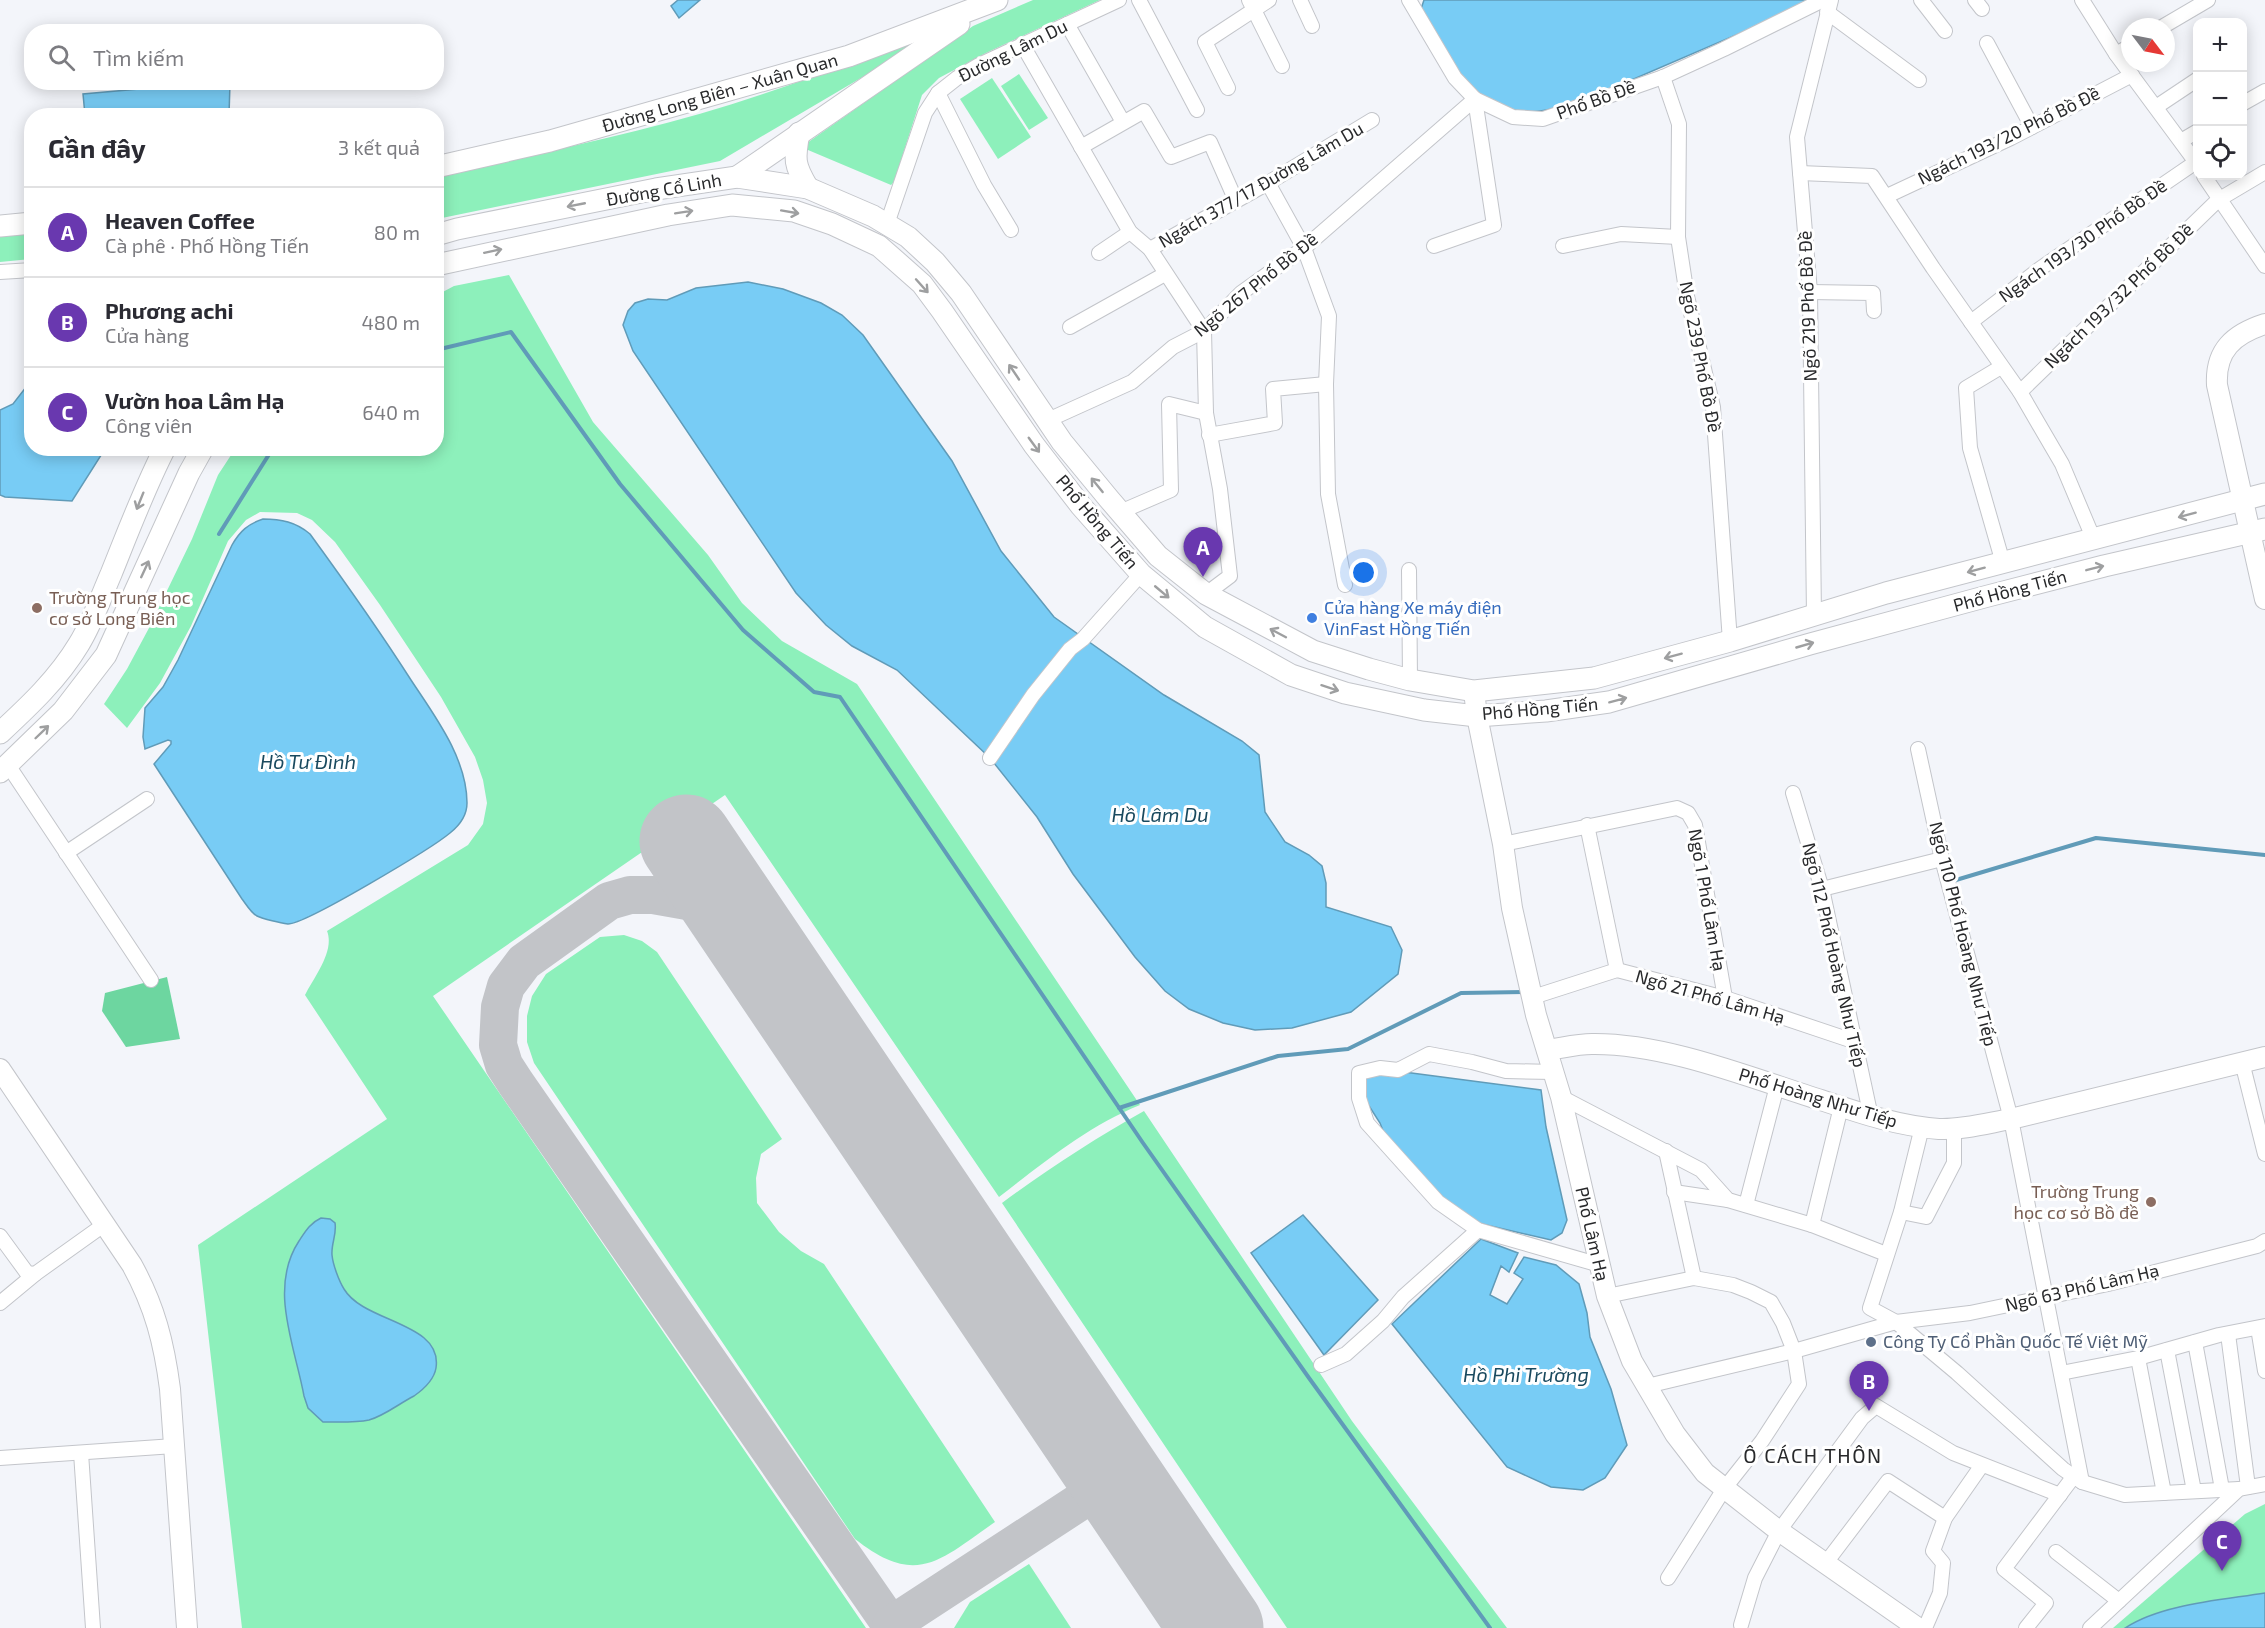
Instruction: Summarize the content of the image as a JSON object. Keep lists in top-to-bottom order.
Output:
{
  "streets": {
    "main road": ["Đường Long Biên – Xuân Quan", "Đường Cổ Linh", "Phố Hồng Tiến"],
    "street": [
      "Đường Lâm Du",
      "Phố Bồ Đề",
      "Ngách 193/20 Phố Bồ Đề",
      "Ngách 377/17 Đường Lâm Du",
      "Ngách 193/30 Phố Bồ Đề",
      "Ngõ 267 Phố Bồ Đề",
      "Ngách 193/32 Phố Bồ Đề",
      "Ngõ 219 Phố Bồ Đề",
      "Ngõ 239 Phố Bồ Đề",
      "Ngõ 1 Phố Lâm Hạ",
      "Ngõ 110 Phố Hoàng Như Tiếp",
      "Ngõ 112 Phố Hoàng Như Tiếp",
      "Ngõ 21 Phố Lâm Hạ",
      "Phố Hoàng Như Tiếp",
      "Phố Lâm Hạ",
      "Ngõ 63 Phố Lâm Hạ"
    ]
  },
  "crossings": [
    ["Đường Lâm Du", "Đường Cổ Linh"],
    ["Đường Lâm Du", "Phố Hồng Tiến"],
    ["Phố Bồ Đề", "Ngõ 267 Phố Bồ Đề"],
    ["Phố Bồ Đề", "Ngõ 219 Phố Bồ Đề"],
    ["Phố Bồ Đề", "Ngõ 239 Phố Bồ Đề"],
    ["Đường Cổ Linh", "Phố Hồng Tiến"],
    ["Ngõ 267 Phố Bồ Đề", "Phố Hồng Tiến"],
    ["Ngõ 219 Phố Bồ Đề", "Phố Hồng Tiến"],
    ["Ngõ 239 Phố Bồ Đề", "Phố Hồng Tiến"],
    ["Phố Hồng Tiến", "Phố Lâm Hạ"],
    ["Ngõ 1 Phố Lâm Hạ", "Ngõ 21 Phố Lâm Hạ"],
    ["Ngõ 1 Phố Lâm Hạ", "Phố Lâm Hạ"],
    ["Ngõ 110 Phố Hoàng Như Tiếp", "Phố Hoàng Như Tiếp"],
    ["Ngõ 110 Phố Hoàng Như Tiếp", "Ngõ 63 Phố Lâm Hạ"],
    ["Ngõ 112 Phố Hoàng Như Tiếp", "Ngõ 21 Phố Lâm Hạ"],
    ["Ngõ 112 Phố Hoàng Như Tiếp", "Phố Hoàng Như Tiếp"],
    ["Ngõ 21 Phố Lâm Hạ", "Phố Lâm Hạ"],
    ["Phố Hoàng Như Tiếp", "Phố Lâm Hạ"],
    ["Phố Lâm Hạ", "Ngõ 63 Phố Lâm Hạ"]
  ],
  "districts": ["Ô CÁCH THÔN"],
  "water": ["Hồ Tư Đình", "Hồ Lâm Du", "Hồ Phi Trường"],
  "places": [
    "Trường Trung học cơ sở Long Biên",
    "Cửa hàng Xe máy điện VinFast Hồng Tiến",
    "Trường Trung học cơ sở Bồ đề",
    "Công Ty Cổ Phần Quốc Tế Việt Mỹ"
  ],
  "north": "bottom right",
  "page": {
    "map_buttons": ["+", "−"],
    "search": "Tìm kiếm",
    "heading": ["Gần đây", "3 kết quả"],
    "list": [
      {
        "mark": "A",
        "name": "Heaven Coffee",
        "note": "Cà phê · Phố Hồng Tiến",
        "value": "80 m"
      },
      {
        "mark": "B",
        "name": "Phương achi",
        "note": "Cửa hàng",
        "value": "480 m"
      },
      {
        "mark": "C",
        "name": "Vườn hoa Lâm Hạ",
        "note": "Công viên",
        "value": "640 m"
      }
    ],
    "pins": ["A", "B", "C"]
  }
}
